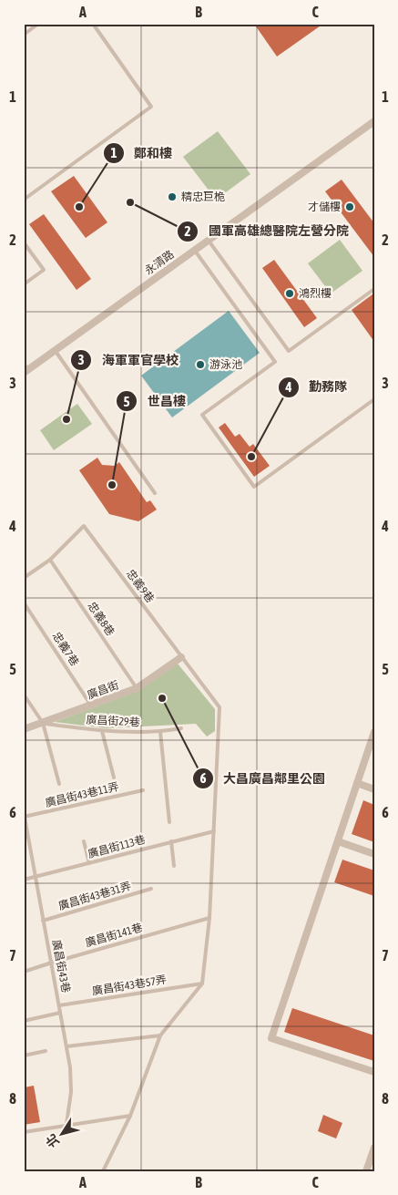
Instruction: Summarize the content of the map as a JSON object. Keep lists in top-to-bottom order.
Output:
{
  "streets": {
    "street": ["永清路", "廣昌街"],
    "lane": [
      "忠義9巷",
      "忠義8巷",
      "忠義7巷",
      "廣昌街29巷",
      "廣昌街43巷11弄",
      "廣昌街113巷",
      "廣昌街43巷31弄",
      "廣昌街141巷",
      "廣昌街43巷",
      "廣昌街43巷57弄"
    ]
  },
  "crossings": [
    ["忠義9巷", "忠義8巷"],
    ["忠義9巷", "廣昌街"],
    ["忠義9巷", "廣昌街113巷"],
    ["忠義9巷", "廣昌街141巷"],
    ["忠義9巷", "廣昌街43巷57弄"],
    ["忠義8巷", "廣昌街"],
    ["忠義7巷", "廣昌街"],
    ["廣昌街", "廣昌街29巷"],
    ["廣昌街43巷11弄", "廣昌街43巷"],
    ["廣昌街113巷", "廣昌街43巷"],
    ["廣昌街43巷31弄", "廣昌街43巷"],
    ["廣昌街141巷", "廣昌街43巷"],
    ["廣昌街43巷", "廣昌街43巷57弄"]
  ],
  "places": [
    "精忠巨桅",
    "國軍高雄總醫院左營分院",
    "鄭和樓",
    "才儲樓",
    "鴻烈樓",
    "游泳池",
    "海軍軍官學校",
    "勤務隊",
    "世昌樓",
    "大昌廣昌鄰里公園"
  ],
  "north": "bottom left",
  "grid": {
    "columns": ["A", "B", "C"],
    "rows": [
      "1",
      "2",
      "3",
      "4",
      "5",
      "6",
      "7",
      "8"
    ]
  }
}
